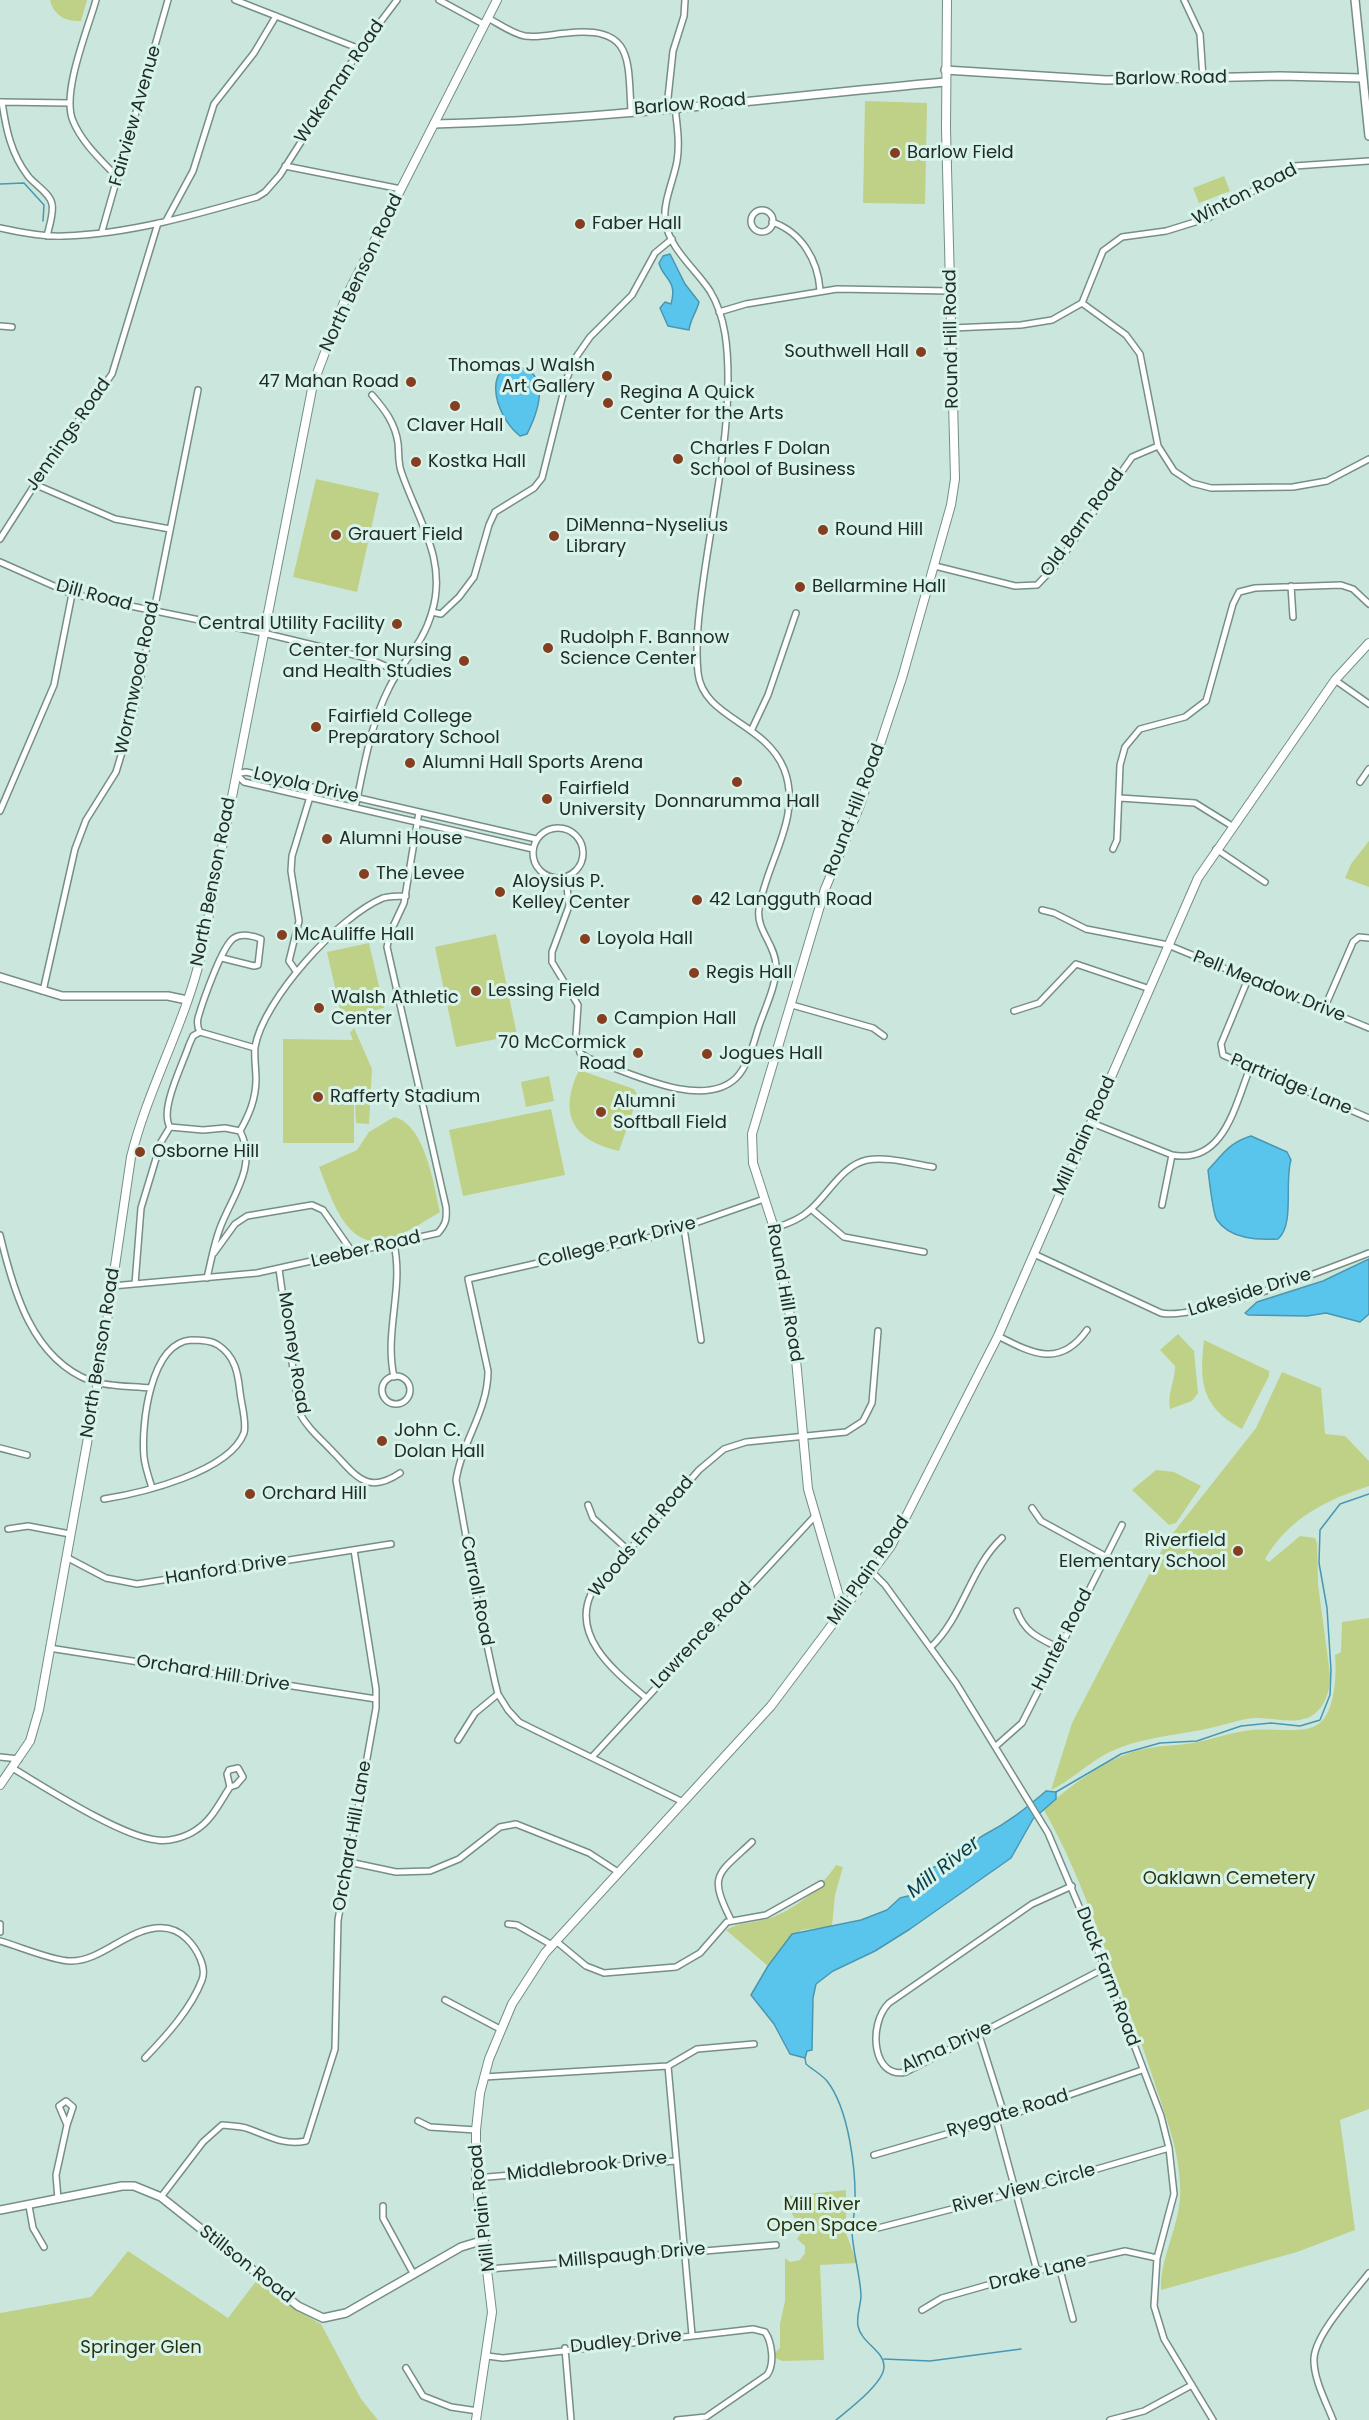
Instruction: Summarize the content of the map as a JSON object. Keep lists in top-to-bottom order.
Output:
{
  "streets": {
    "main road": ["North Benson Road", "Round Hill Road", "Mill Plain Road"],
    "street": [
      "Barlow Road",
      "Wakeman Road",
      "Fairview Avenue",
      "Winton Road",
      "Jennings Road",
      "Old Barn Road",
      "Dill Road",
      "Wormwood Road",
      "Loyola Drive",
      "Pell Meadow Drive",
      "Partridge Lane",
      "College Park Drive",
      "Leeber Road",
      "Lakeside Drive",
      "Mooney Road",
      "Woods End Road",
      "Hanford Drive",
      "Carroll Road",
      "Lawrence Road",
      "Hunter Road",
      "Orchard Hill Drive",
      "Orchard Hill Lane",
      "Duck Farm Road",
      "Alma Drive",
      "Ryegate Road",
      "Middlebrook Drive",
      "River View Circle",
      "Millspaugh Drive",
      "Stillson Road",
      "Drake Lane",
      "Dudley Drive"
    ]
  },
  "crossings": [
    ["Barlow Road", "North Benson Road"],
    ["Barlow Road", "Round Hill Road"],
    ["Wakeman Road", "Fairview Avenue"],
    ["Wakeman Road", "Jennings Road"],
    ["North Benson Road", "Dill Road"],
    ["North Benson Road", "Loyola Drive"],
    ["North Benson Road", "Leeber Road"],
    ["North Benson Road", "Hanford Drive"],
    ["North Benson Road", "Orchard Hill Drive"],
    ["Round Hill Road", "Old Barn Road"],
    ["Round Hill Road", "Mill Plain Road"],
    ["Round Hill Road", "College Park Drive"],
    ["Round Hill Road", "Woods End Road"],
    ["Round Hill Road", "Lawrence Road"],
    ["Dill Road", "Wormwood Road"],
    ["Loyola Drive", "Leeber Road"],
    ["Pell Meadow Drive", "Partridge Lane"],
    ["Pell Meadow Drive", "Mill Plain Road"],
    ["Mill Plain Road", "Lakeside Drive"],
    ["Mill Plain Road", "Carroll Road"],
    ["Mill Plain Road", "Duck Farm Road"],
    ["Mill Plain Road", "Middlebrook Drive"],
    ["Mill Plain Road", "Millspaugh Drive"],
    ["Mill Plain Road", "Stillson Road"],
    ["Mill Plain Road", "Dudley Drive"],
    ["College Park Drive", "Carroll Road"],
    ["Leeber Road", "Mooney Road"],
    ["Woods End Road", "Lawrence Road"],
    ["Hanford Drive", "Orchard Hill Lane"],
    ["Carroll Road", "Lawrence Road"],
    ["Hunter Road", "Duck Farm Road"],
    ["Orchard Hill Drive", "Orchard Hill Lane"],
    ["Orchard Hill Lane", "Stillson Road"],
    ["Duck Farm Road", "Alma Drive"],
    ["Duck Farm Road", "Ryegate Road"],
    ["Duck Farm Road", "River View Circle"],
    ["Duck Farm Road", "Drake Lane"]
  ],
  "water": ["Mill River"],
  "parks": ["Oaklawn Cemetery", "Mill River Open Space", "Springer Glen"],
  "places": [
    "Barlow Field",
    "Faber Hall",
    "Southwell Hall",
    "Thomas J Walsh Art Gallery",
    "47 Mahan Road",
    "Regina A Quick Center for the Arts",
    "Claver Hall",
    "Charles F Dolan School of Business",
    "Kostka Hall",
    "Round Hill",
    "Grauert Field",
    "DiMenna-Nyselius Library",
    "Bellarmine Hall",
    "Central Utility Facility",
    "Rudolph F. Bannow Science Center",
    "Center for Nursing and Health Studies",
    "Fairfield College Preparatory School",
    "Alumni Hall Sports Arena",
    "Donnarumma Hall",
    "Fairfield University",
    "Alumni House",
    "The Levee",
    "Aloysius P. Kelley Center",
    "42 Langguth Road",
    "McAuliffe Hall",
    "Loyola Hall",
    "Regis Hall",
    "Lessing Field",
    "Walsh Athletic Center",
    "Campion Hall",
    "70 McCormick Road",
    "Jogues Hall",
    "Rafferty Stadium",
    "Alumni Softball Field",
    "Osborne Hill",
    "John C. Dolan Hall",
    "Orchard Hill",
    "Riverfield Elementary School"
  ]
}
